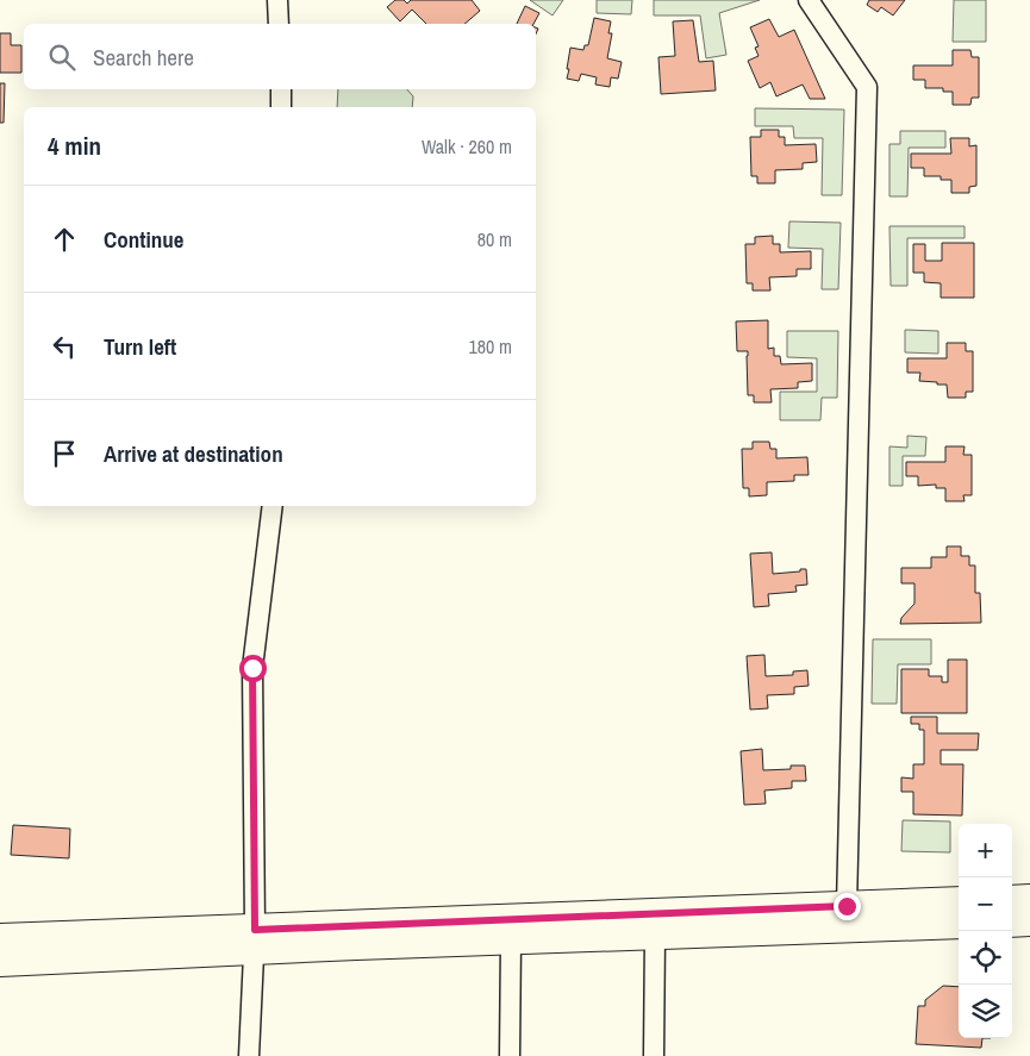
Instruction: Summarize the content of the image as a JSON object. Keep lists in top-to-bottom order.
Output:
{
  "page": {
    "search": "Search here",
    "heading": ["4 min", "Walk · 260 m"],
    "list": [
      ["Continue", "80 m"],
      ["Turn left", "180 m"],
      "Arrive at destination"
    ],
    "map_buttons": ["+", "−"]
  }
}
